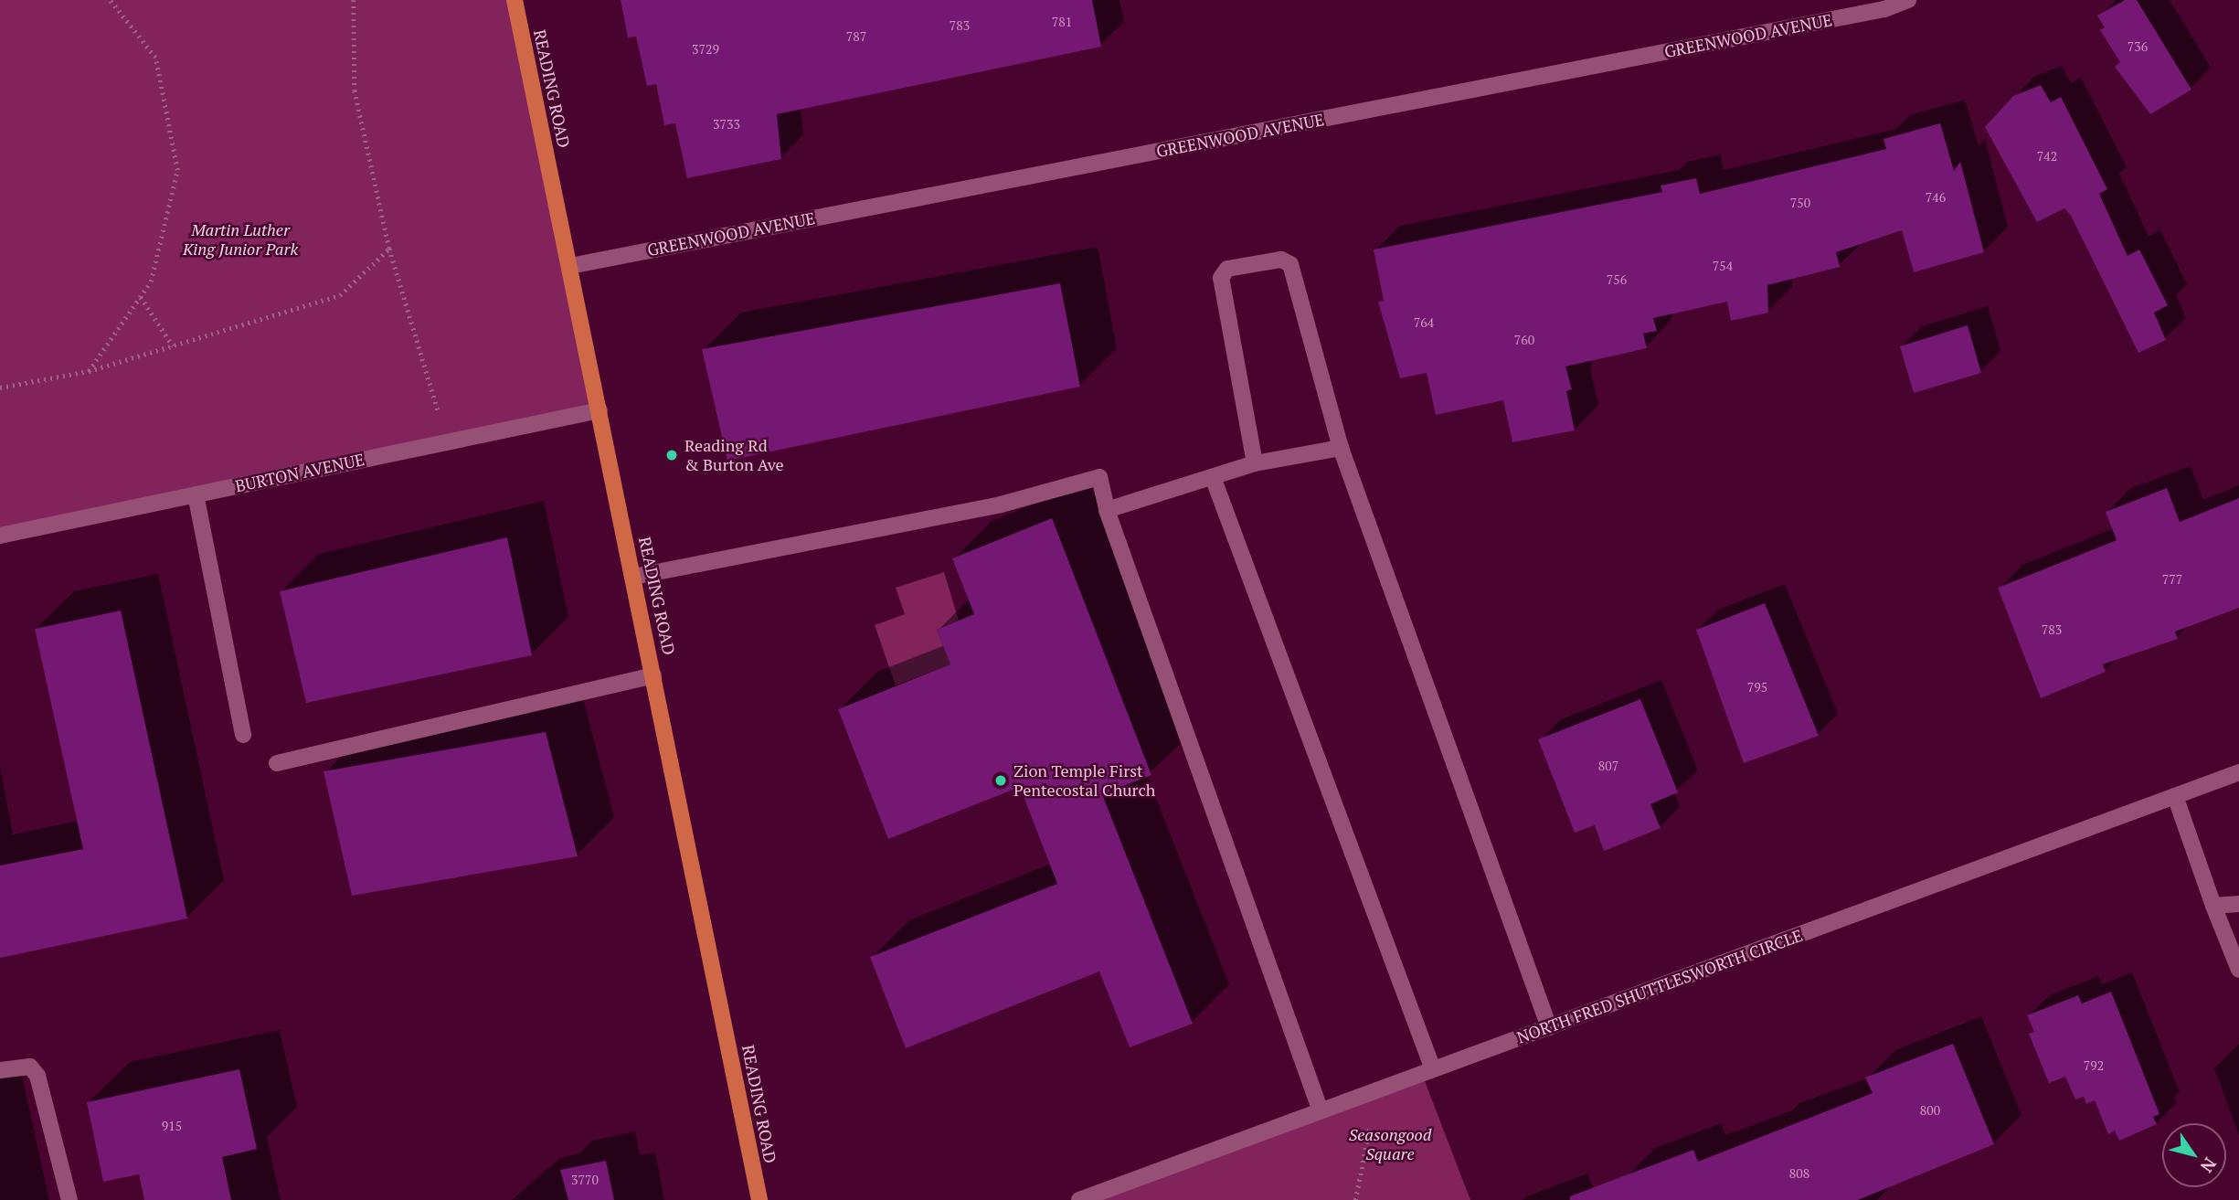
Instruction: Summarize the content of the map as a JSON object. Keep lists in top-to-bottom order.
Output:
{
  "streets": {
    "main road": ["READING ROAD"],
    "street": ["GREENWOOD AVENUE", "BURTON AVENUE", "NORTH FRED SHUTTLESWORTH CIRCLE"]
  },
  "crossings": [
    ["GREENWOOD AVENUE", "READING ROAD"],
    ["READING ROAD", "BURTON AVENUE"]
  ],
  "parks": ["Martin Luther King Junior Park", "Seasongood Square"],
  "places": ["Reading Rd & Burton Ave", "Zion Temple First Pentecostal Church"],
  "house_numbers": [
    "781",
    "783",
    "787",
    "736",
    "3729",
    "3733",
    "742",
    "746",
    "750",
    "754",
    "756",
    "764",
    "760",
    "777",
    "783",
    "795",
    "807",
    "792",
    "800",
    "915",
    "808",
    "3770"
  ],
  "north": "bottom right"
}
